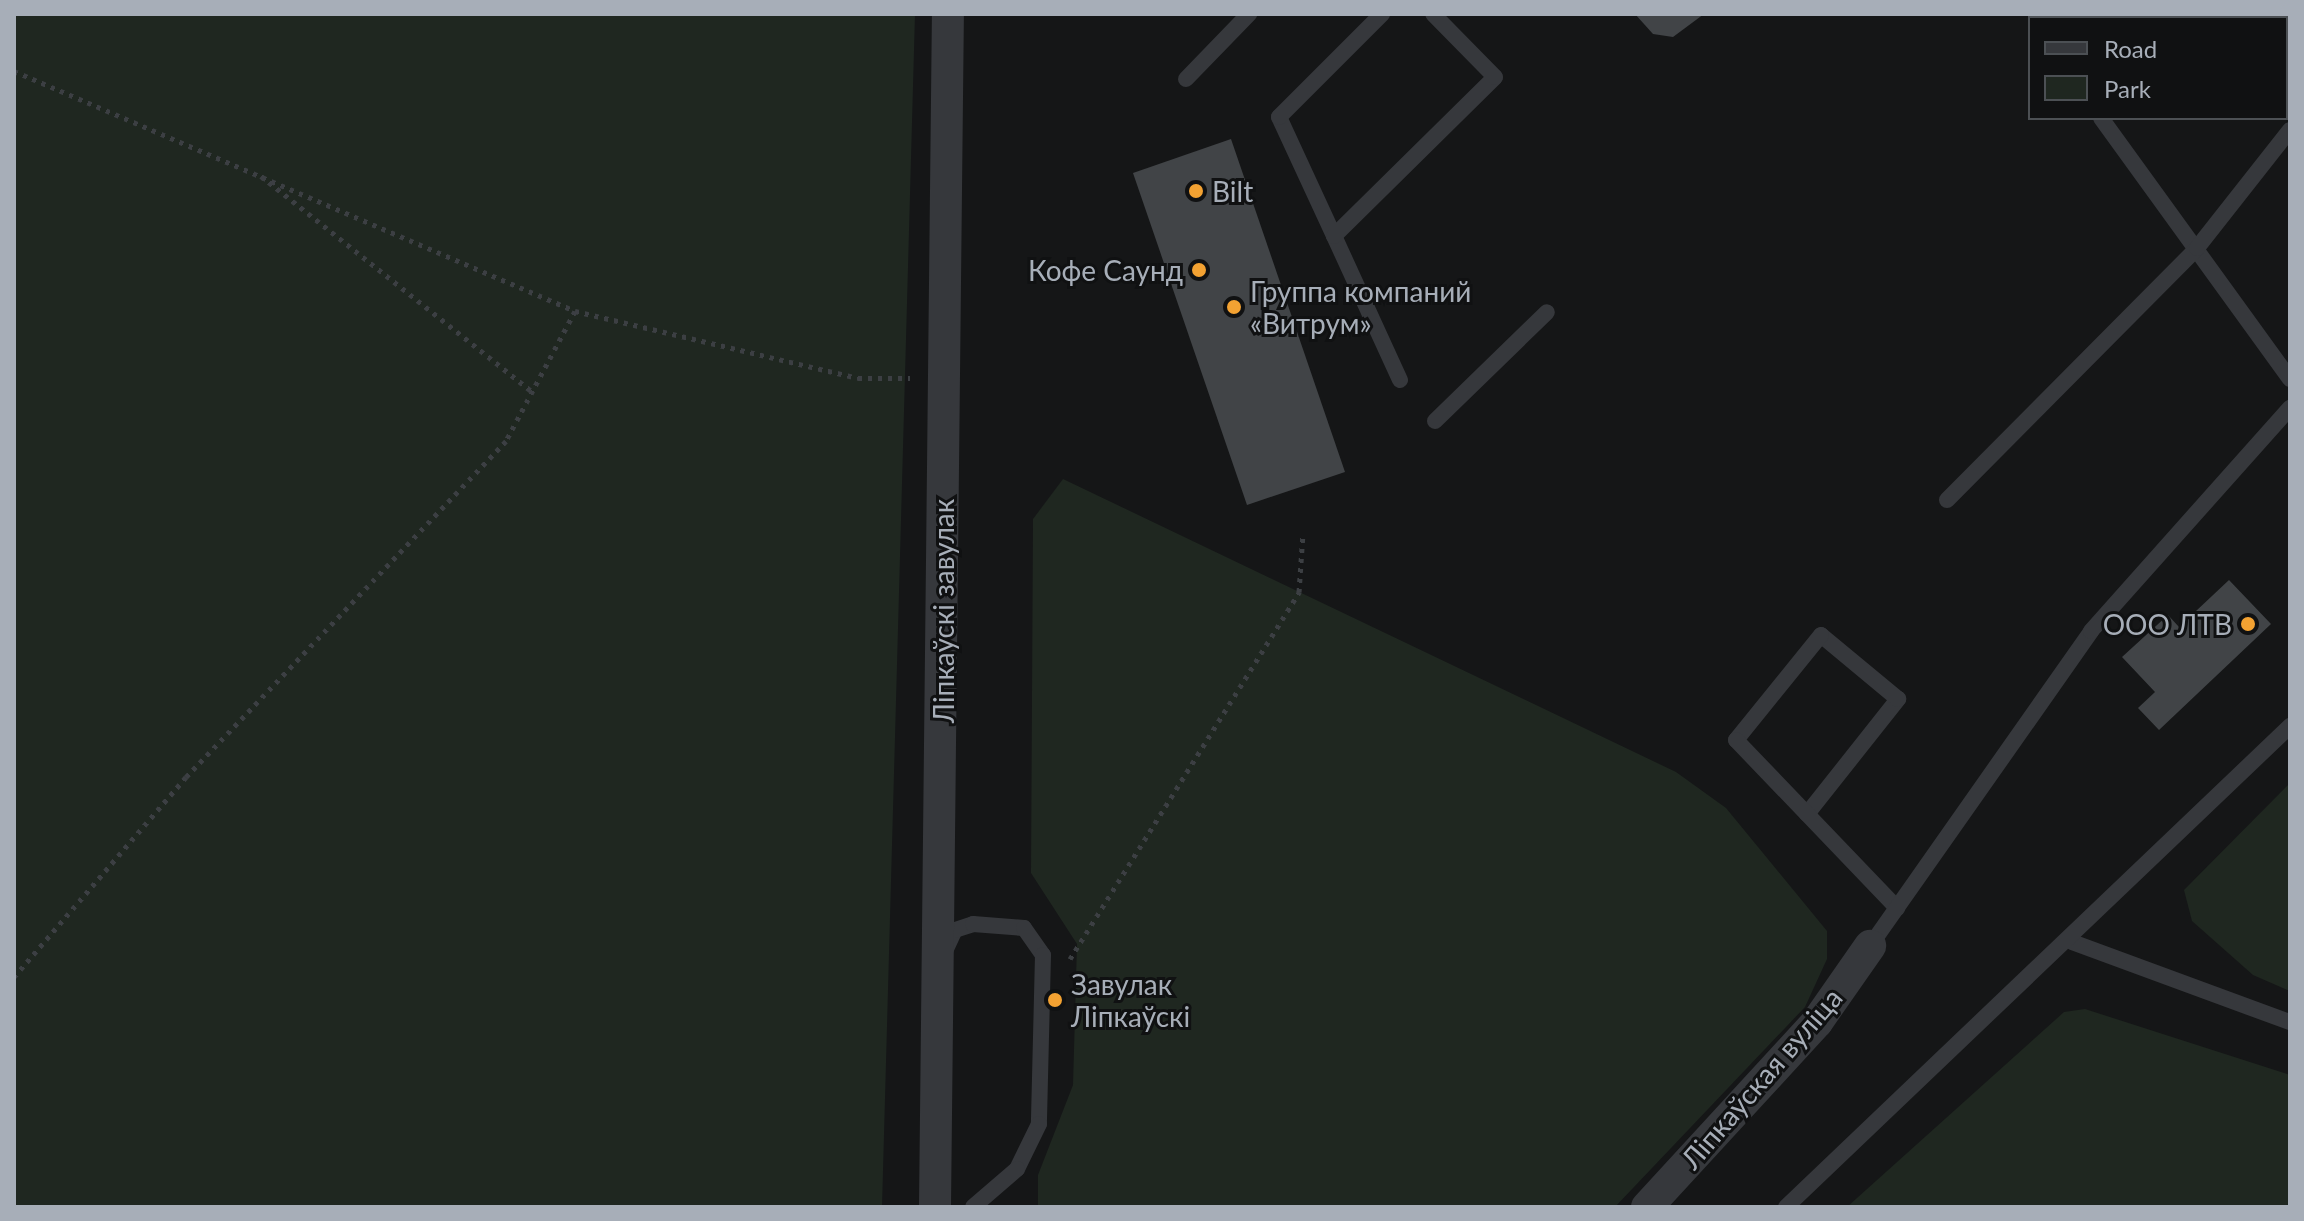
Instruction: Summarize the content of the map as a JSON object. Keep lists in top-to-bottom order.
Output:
{
  "streets": {
    "street": ["Ліпкаўскі завулак", "Ліпкаўская вуліца"]
  },
  "places": [
    "Bilt",
    "Кофе Саунд",
    "Группа компаний «Витрум»",
    "ООО ЛТВ",
    "Завулак Ліпкаўскі"
  ],
  "legend": ["Road", "Park"]
}
